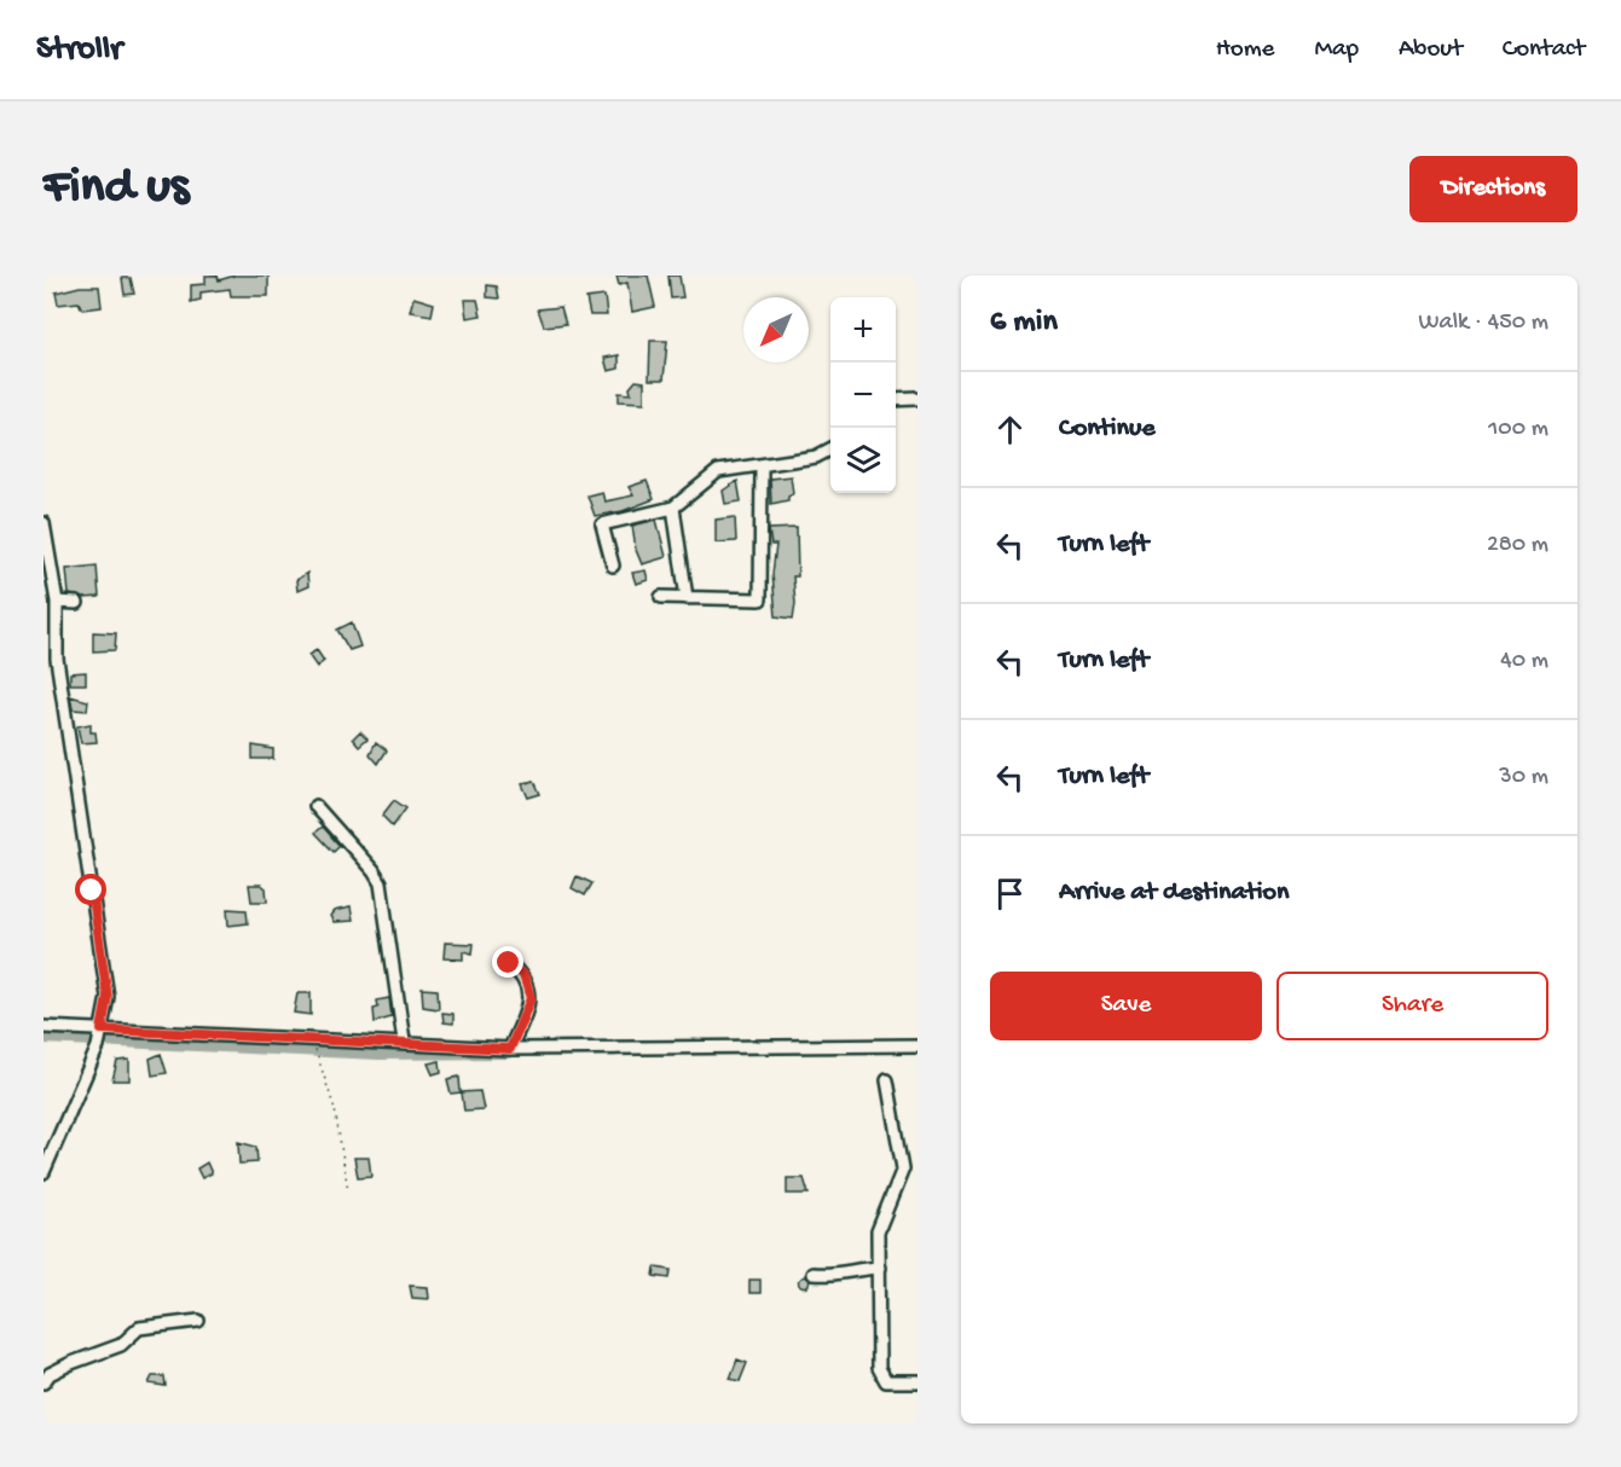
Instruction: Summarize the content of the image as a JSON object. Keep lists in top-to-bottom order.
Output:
{
  "north": "bottom left",
  "page": {
    "header": "Strollr",
    "nav": [
      "Home",
      "Map",
      "About",
      "Contact"
    ],
    "buttons": [
      "Directions",
      ["Save", "Share"]
    ],
    "title": "Find us",
    "heading": ["6 min", "Walk · 450 m"],
    "map_buttons": ["+", "−"],
    "list": [
      ["Continue", "100 m"],
      ["Turn left", "280 m"],
      ["Turn left", "40 m"],
      ["Turn left", "30 m"],
      "Arrive at destination"
    ]
  }
}
